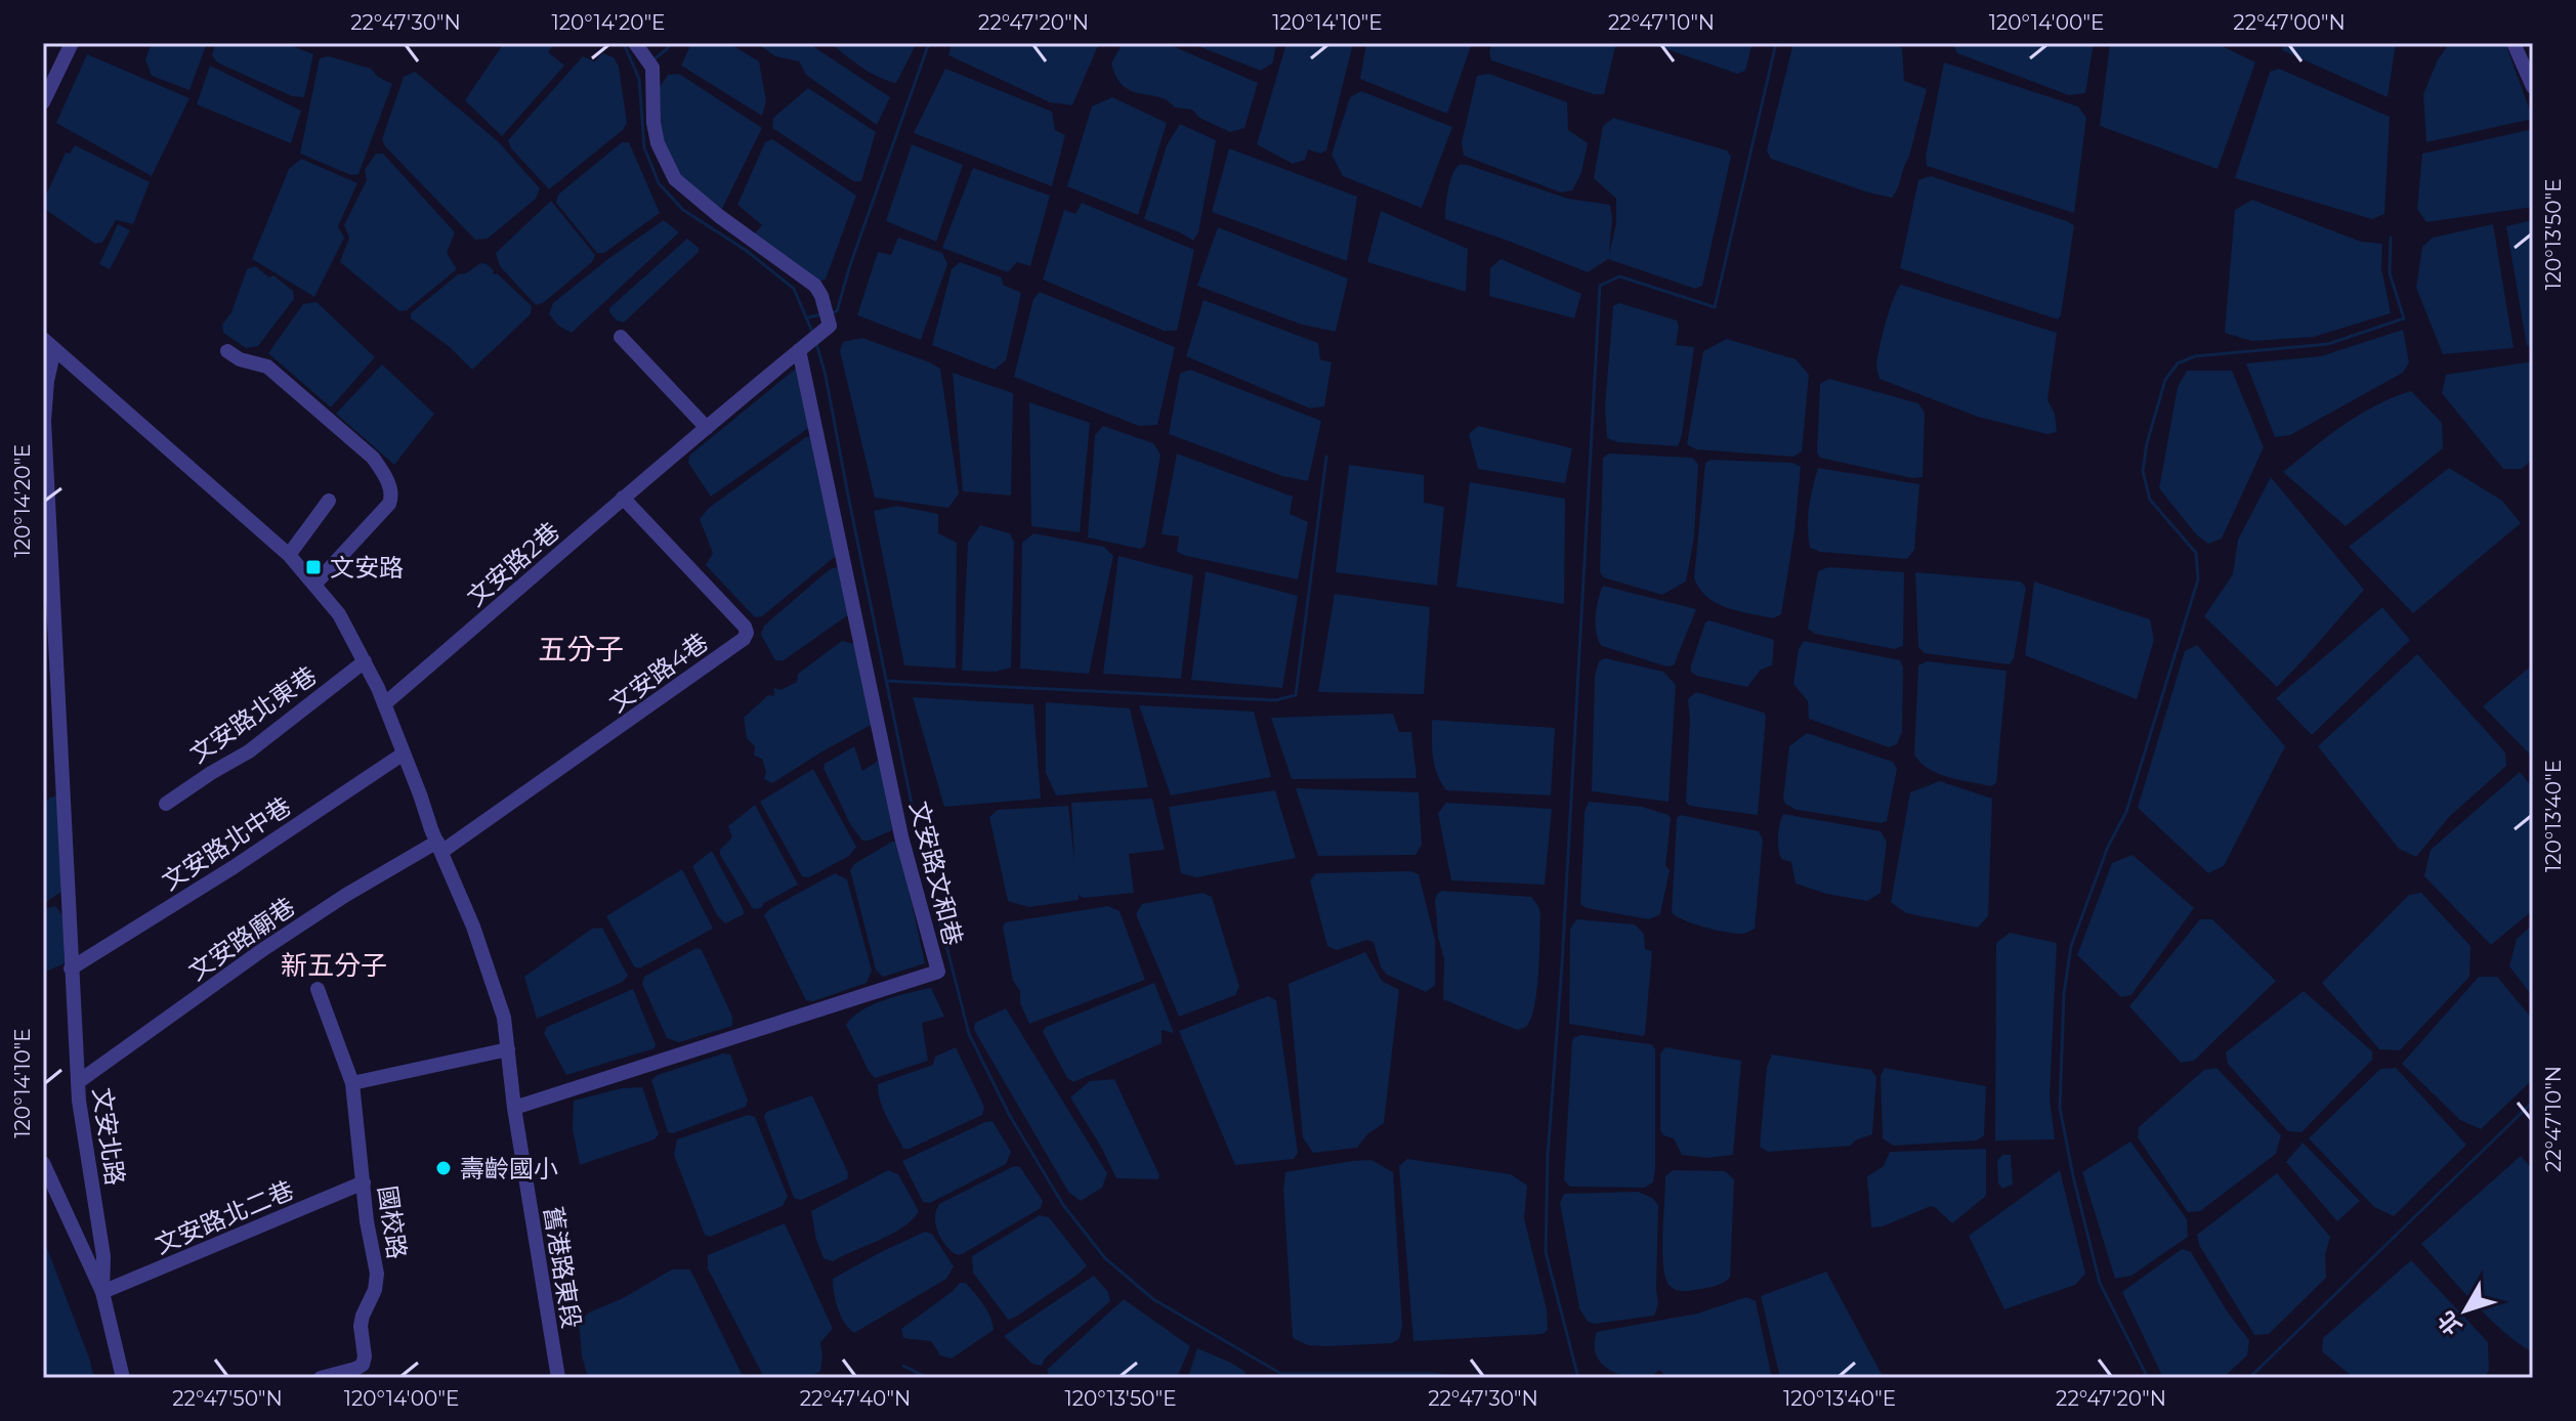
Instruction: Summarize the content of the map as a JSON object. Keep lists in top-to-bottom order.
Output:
{
  "streets": {
    "street": [
      "文安路2巷",
      "文安路4巷",
      "文安路北東巷",
      "文安路北中巷",
      "文安路文和巷",
      "文安路廟巷",
      "文安北路",
      "文安路北二巷",
      "國校路",
      "舊港路東段"
    ]
  },
  "crossings": [
    ["文安路2巷", "文安路4巷"],
    ["文安路2巷", "文安路文和巷"],
    ["文安路4巷", "文安路廟巷"],
    ["文安路4巷", "舊港路東段"],
    ["文安路北中巷", "文安北路"],
    ["文安路文和巷", "舊港路東段"],
    ["文安路廟巷", "文安北路"],
    ["文安路廟巷", "舊港路東段"],
    ["文安北路", "文安路北二巷"],
    ["文安路北二巷", "國校路"]
  ],
  "districts": ["五分子", "新五分子"],
  "places": {
    "transit": ["文安路"],
    "other": ["壽齡國小"]
  },
  "north": "bottom left",
  "coordinates": [
    "22°47'30\"N",
    "120°14'20\"E",
    "22°47'20\"N",
    "120°14'10\"E",
    "22°47'10\"N",
    "120°14'00\"E",
    "22°47'00\"N",
    "120°13'50\"E",
    "120°13'40\"E",
    "22°47'50\"N",
    "22°47'40\"N"
  ]
}
